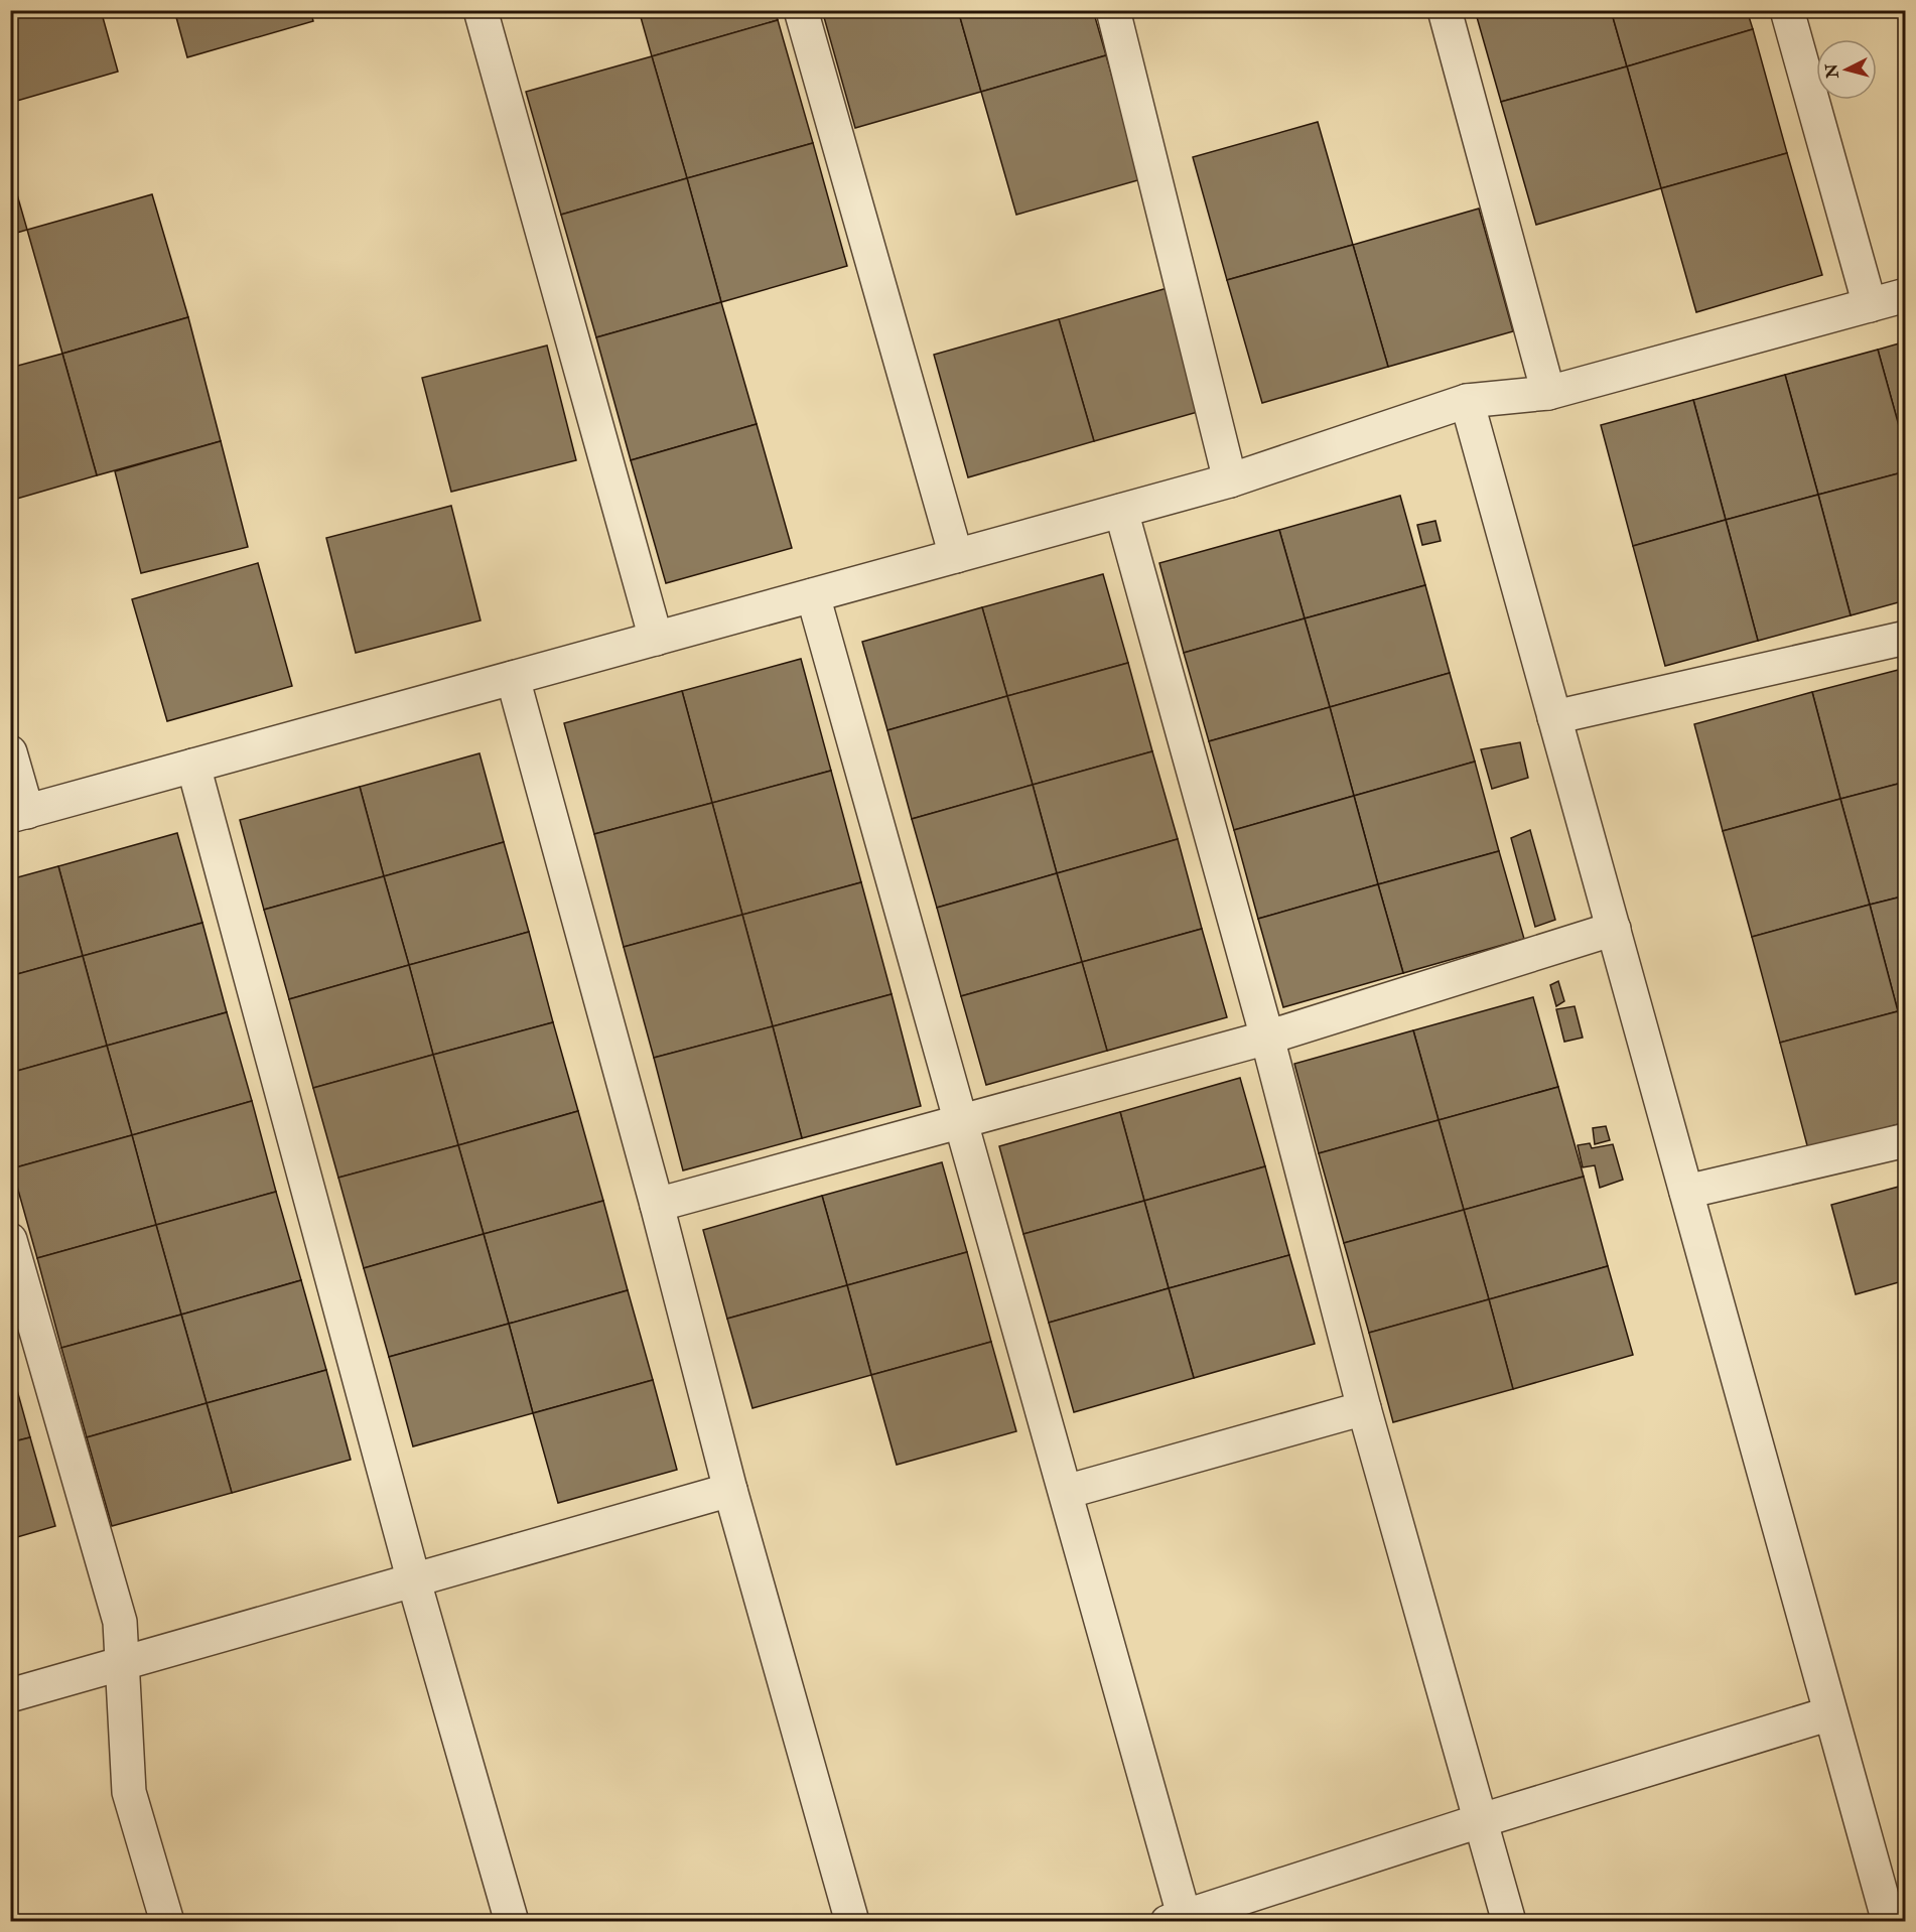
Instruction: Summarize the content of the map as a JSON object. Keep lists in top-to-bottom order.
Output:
{
  "north": "left"
}
